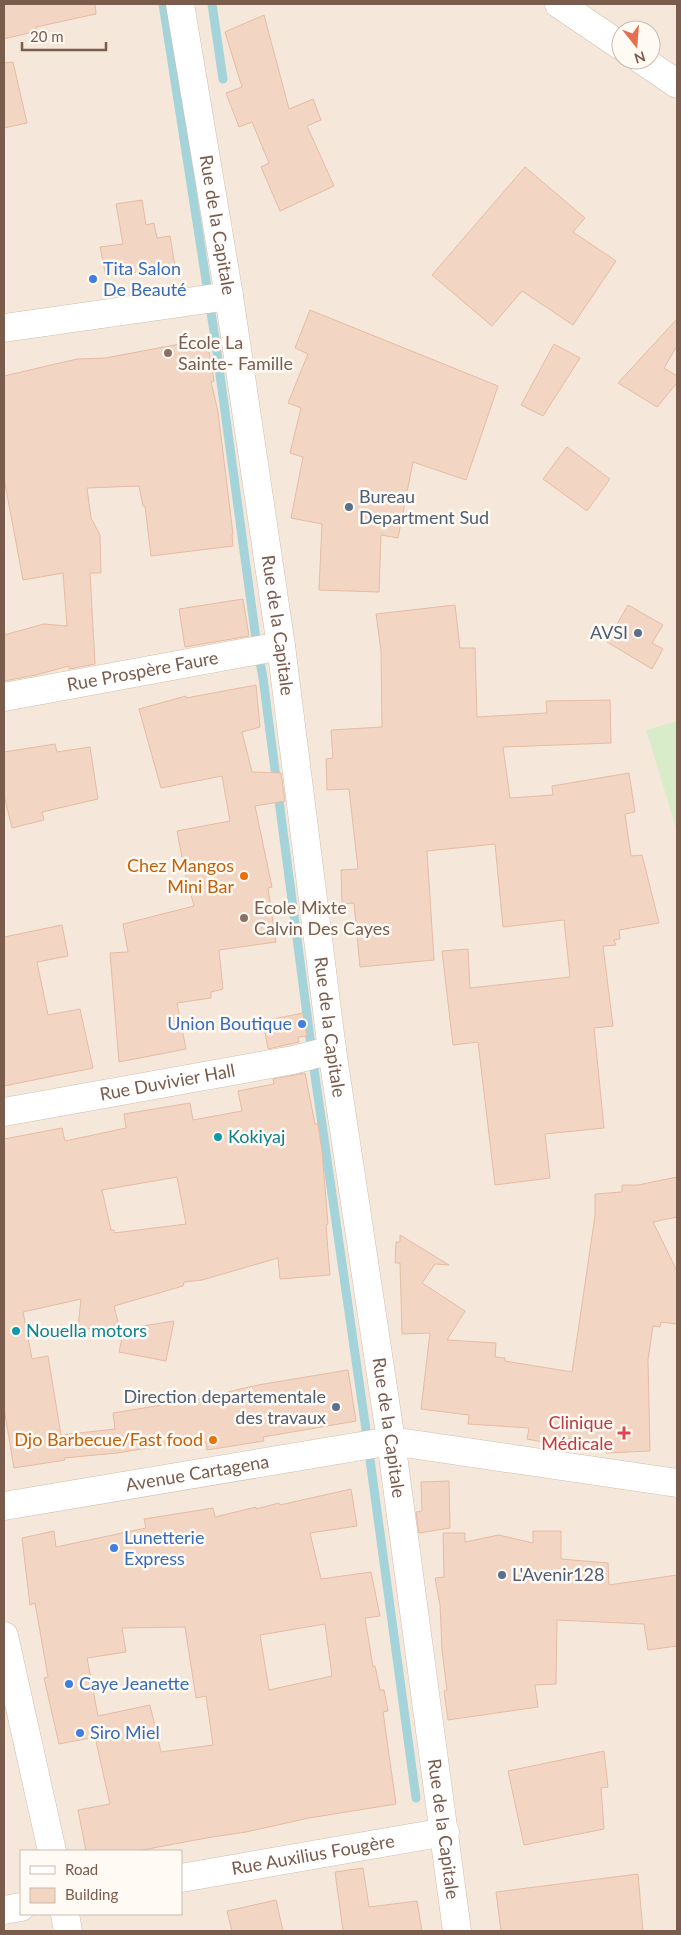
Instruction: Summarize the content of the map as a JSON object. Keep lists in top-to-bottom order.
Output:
{
  "streets": {
    "street": [
      "Rue de la Capitale",
      "Rue Prospère Faure",
      "Rue Duvivier Hall",
      "Avenue Cartagena",
      "Rue Auxilius Fougère"
    ]
  },
  "crossings": [
    ["Rue de la Capitale", "Rue Prospère Faure"],
    ["Rue de la Capitale", "Rue Duvivier Hall"],
    ["Rue de la Capitale", "Avenue Cartagena"],
    ["Rue de la Capitale", "Rue Auxilius Fougère"]
  ],
  "places": {
    "other": [
      "Tita Salon De Beauté",
      "École La Sainte- Famille",
      "Bureau Department Sud",
      "AVSI",
      "Chez Mangos Mini Bar",
      "Ecole Mixte Calvin Des Cayes",
      "Union Boutique",
      "Kokiyaj",
      "Nouella motors",
      "Direction departementale des travaux",
      "Djo Barbecue/Fast food",
      "Lunetterie Express",
      "L'Avenir128",
      "Caye Jeanette",
      "Siro Miel"
    ],
    "health": ["Clinique Médicale"]
  },
  "legend": ["Road", "Building"],
  "scale_bar": "20 m",
  "north": "bottom"
}
